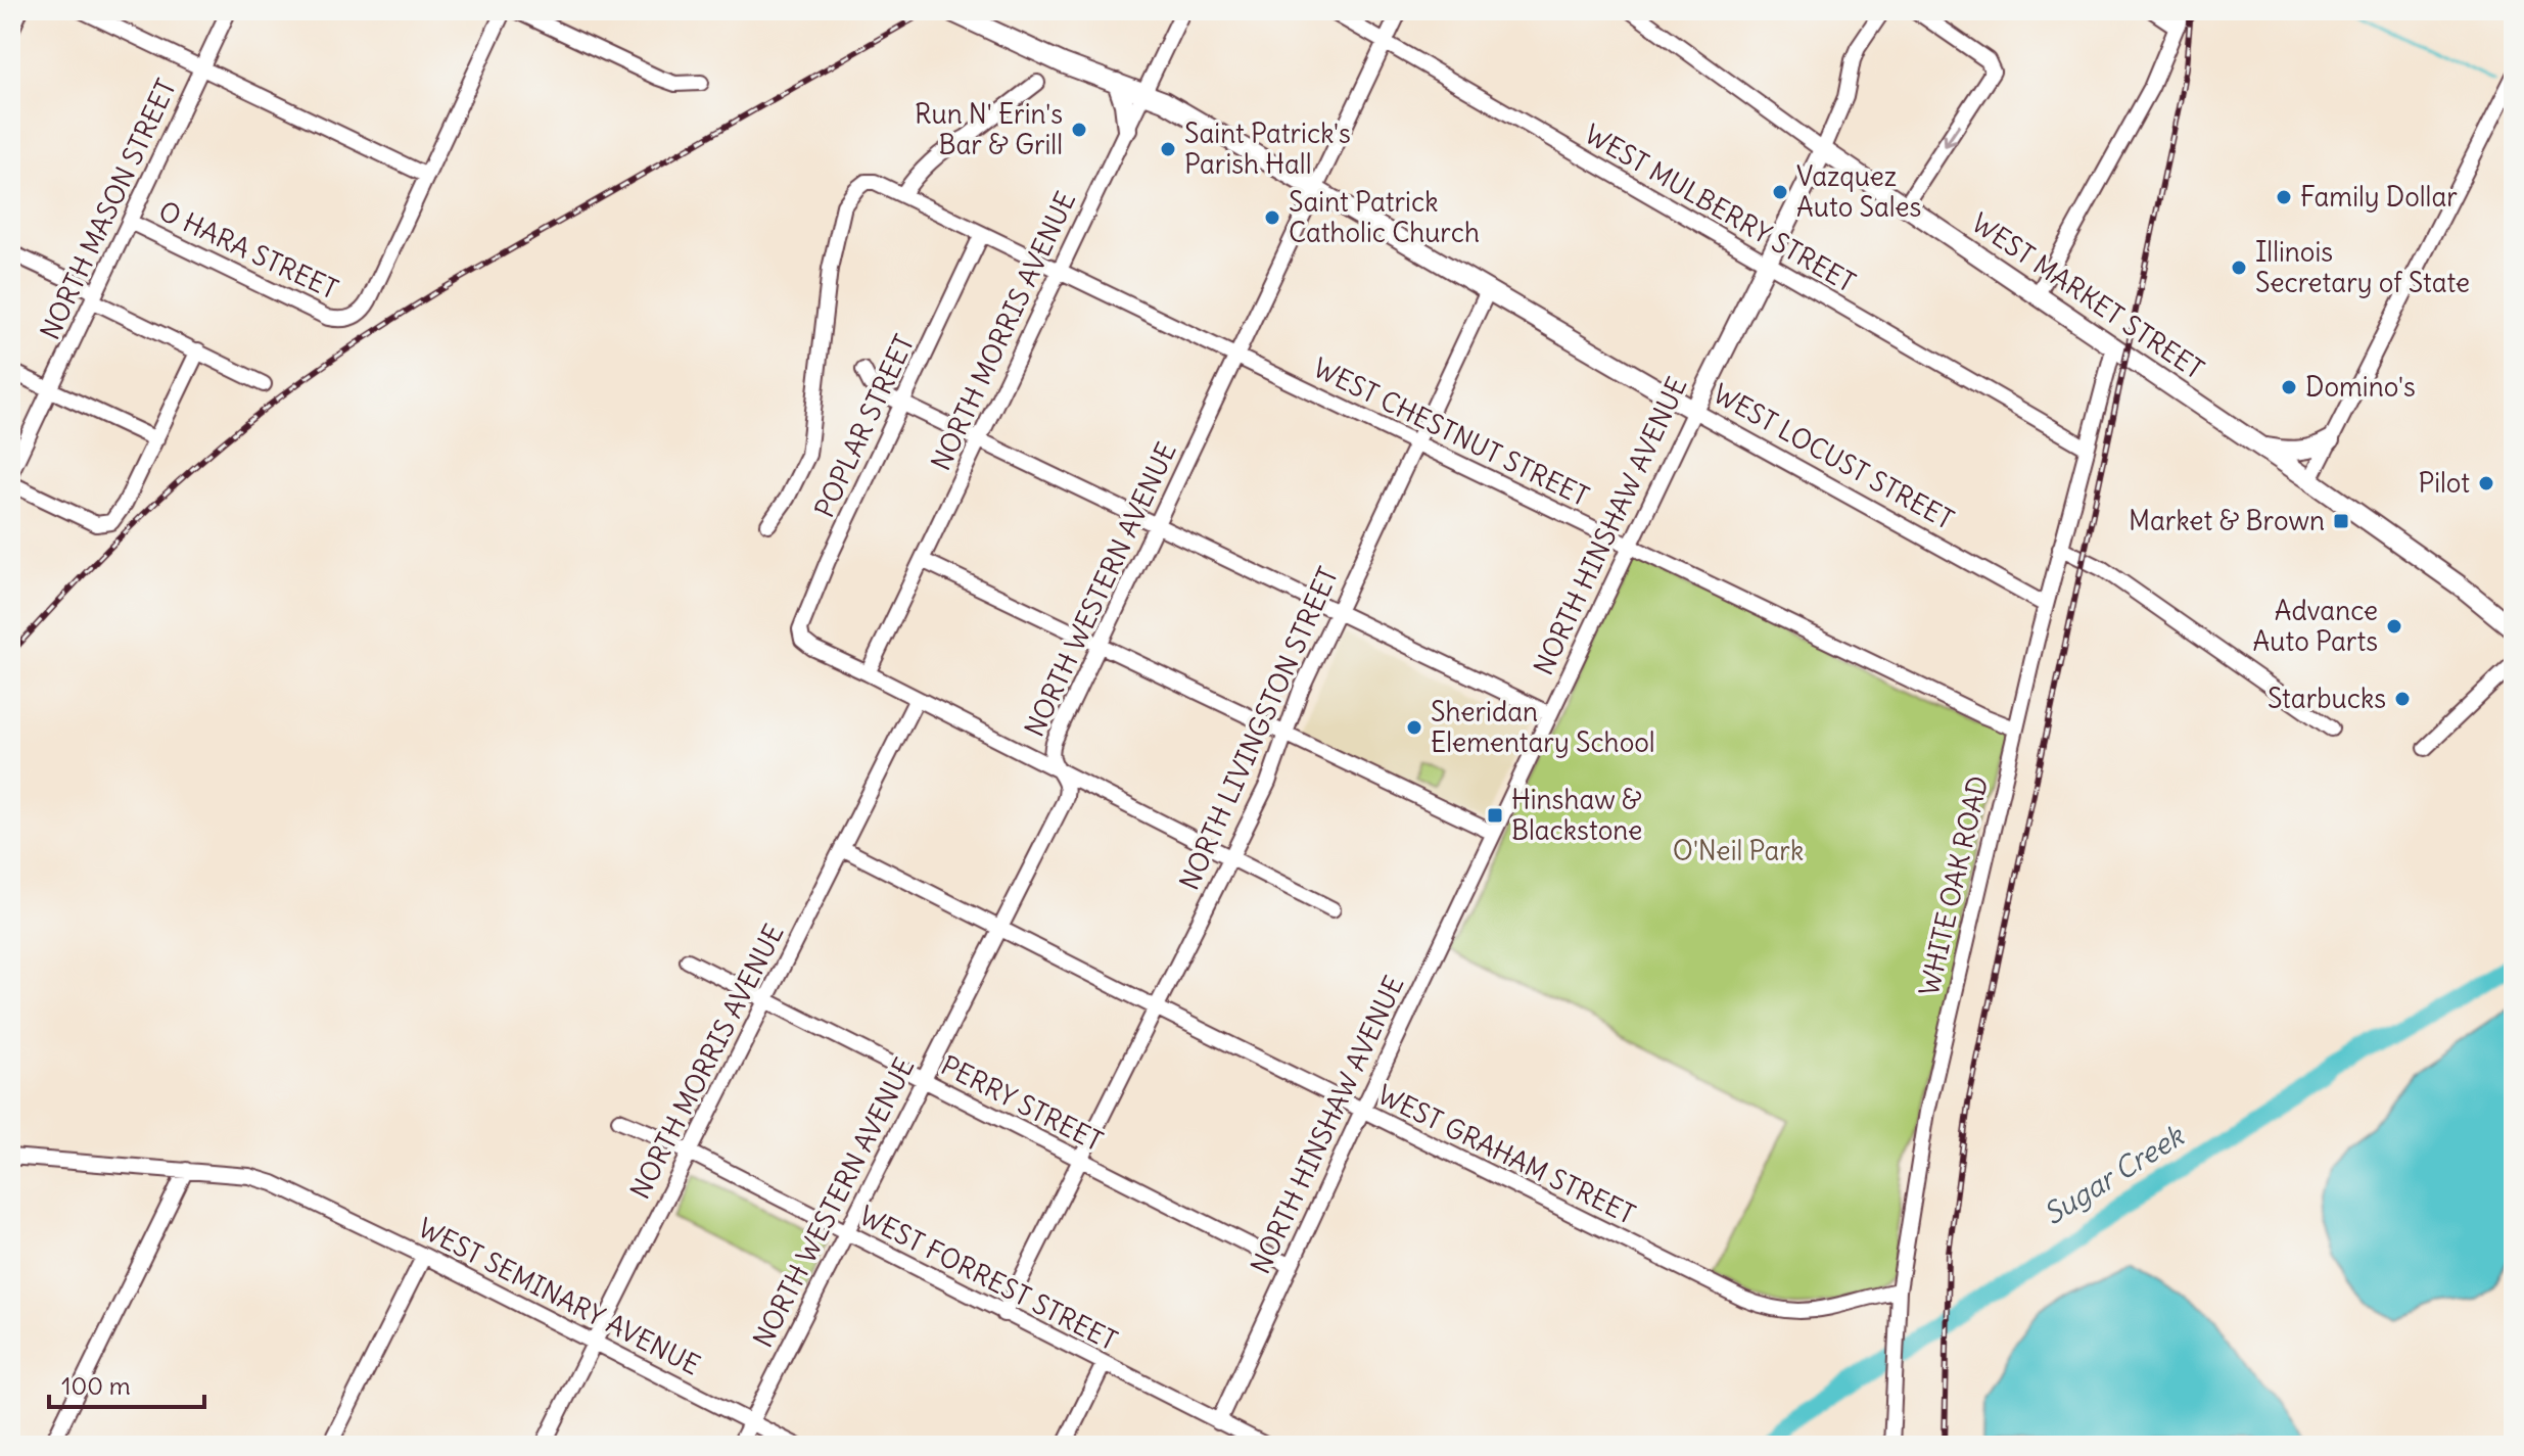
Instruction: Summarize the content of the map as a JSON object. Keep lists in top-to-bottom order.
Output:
{
  "streets": {
    "main road": ["WEST MARKET STREET", "WEST LOCUST STREET", "NORTH HINSHAW AVENUE"],
    "street": [
      "WEST MULBERRY STREET",
      "NORTH MASON STREET",
      "O HARA STREET",
      "NORTH MORRIS AVENUE",
      "POPLAR STREET",
      "WEST CHESTNUT STREET",
      "NORTH WESTERN AVENUE",
      "NORTH LIVINGSTON STREET",
      "WHITE OAK ROAD",
      "PERRY STREET",
      "WEST GRAHAM STREET",
      "WEST FORREST STREET",
      "WEST SEMINARY AVENUE"
    ]
  },
  "crossings": [
    ["WEST MULBERRY STREET", "NORTH HINSHAW AVENUE"],
    ["WEST MULBERRY STREET", "NORTH WESTERN AVENUE"],
    ["WEST MULBERRY STREET", "WHITE OAK ROAD"],
    ["NORTH MASON STREET", "O HARA STREET"],
    ["WEST MARKET STREET", "NORTH HINSHAW AVENUE"],
    ["WEST MARKET STREET", "WHITE OAK ROAD"],
    ["NORTH MORRIS AVENUE", "POPLAR STREET"],
    ["NORTH MORRIS AVENUE", "WEST CHESTNUT STREET"],
    ["NORTH MORRIS AVENUE", "WEST LOCUST STREET"],
    ["NORTH MORRIS AVENUE", "PERRY STREET"],
    ["NORTH MORRIS AVENUE", "WEST GRAHAM STREET"],
    ["NORTH MORRIS AVENUE", "WEST FORREST STREET"],
    ["NORTH MORRIS AVENUE", "WEST SEMINARY AVENUE"],
    ["POPLAR STREET", "WEST CHESTNUT STREET"],
    ["WEST CHESTNUT STREET", "NORTH HINSHAW AVENUE"],
    ["WEST CHESTNUT STREET", "NORTH WESTERN AVENUE"],
    ["WEST CHESTNUT STREET", "NORTH LIVINGSTON STREET"],
    ["WEST CHESTNUT STREET", "WHITE OAK ROAD"],
    ["WEST LOCUST STREET", "NORTH HINSHAW AVENUE"],
    ["WEST LOCUST STREET", "NORTH WESTERN AVENUE"],
    ["WEST LOCUST STREET", "NORTH LIVINGSTON STREET"],
    ["WEST LOCUST STREET", "WHITE OAK ROAD"],
    ["NORTH HINSHAW AVENUE", "PERRY STREET"],
    ["NORTH HINSHAW AVENUE", "WEST GRAHAM STREET"],
    ["NORTH HINSHAW AVENUE", "WEST FORREST STREET"],
    ["NORTH WESTERN AVENUE", "PERRY STREET"],
    ["NORTH WESTERN AVENUE", "WEST GRAHAM STREET"],
    ["NORTH WESTERN AVENUE", "WEST FORREST STREET"],
    ["NORTH WESTERN AVENUE", "WEST SEMINARY AVENUE"],
    ["NORTH LIVINGSTON STREET", "PERRY STREET"],
    ["NORTH LIVINGSTON STREET", "WEST GRAHAM STREET"],
    ["NORTH LIVINGSTON STREET", "WEST FORREST STREET"],
    ["WHITE OAK ROAD", "WEST GRAHAM STREET"]
  ],
  "water": ["Sugar Creek"],
  "parks": ["O'Neil Park"],
  "places": {
    "other": [
      "Run N' Erin's Bar & Grill",
      "Saint Patrick's Parish Hall",
      "Vazquez Auto Sales",
      "Family Dollar",
      "Saint Patrick Catholic Church",
      "Illinois Secretary of State",
      "Domino's",
      "Pilot",
      "Advance Auto Parts",
      "Starbucks",
      "Sheridan Elementary School"
    ],
    "transit": ["Market & Brown", "Hinshaw & Blackstone"]
  },
  "scale_bar": "100 m"
}
